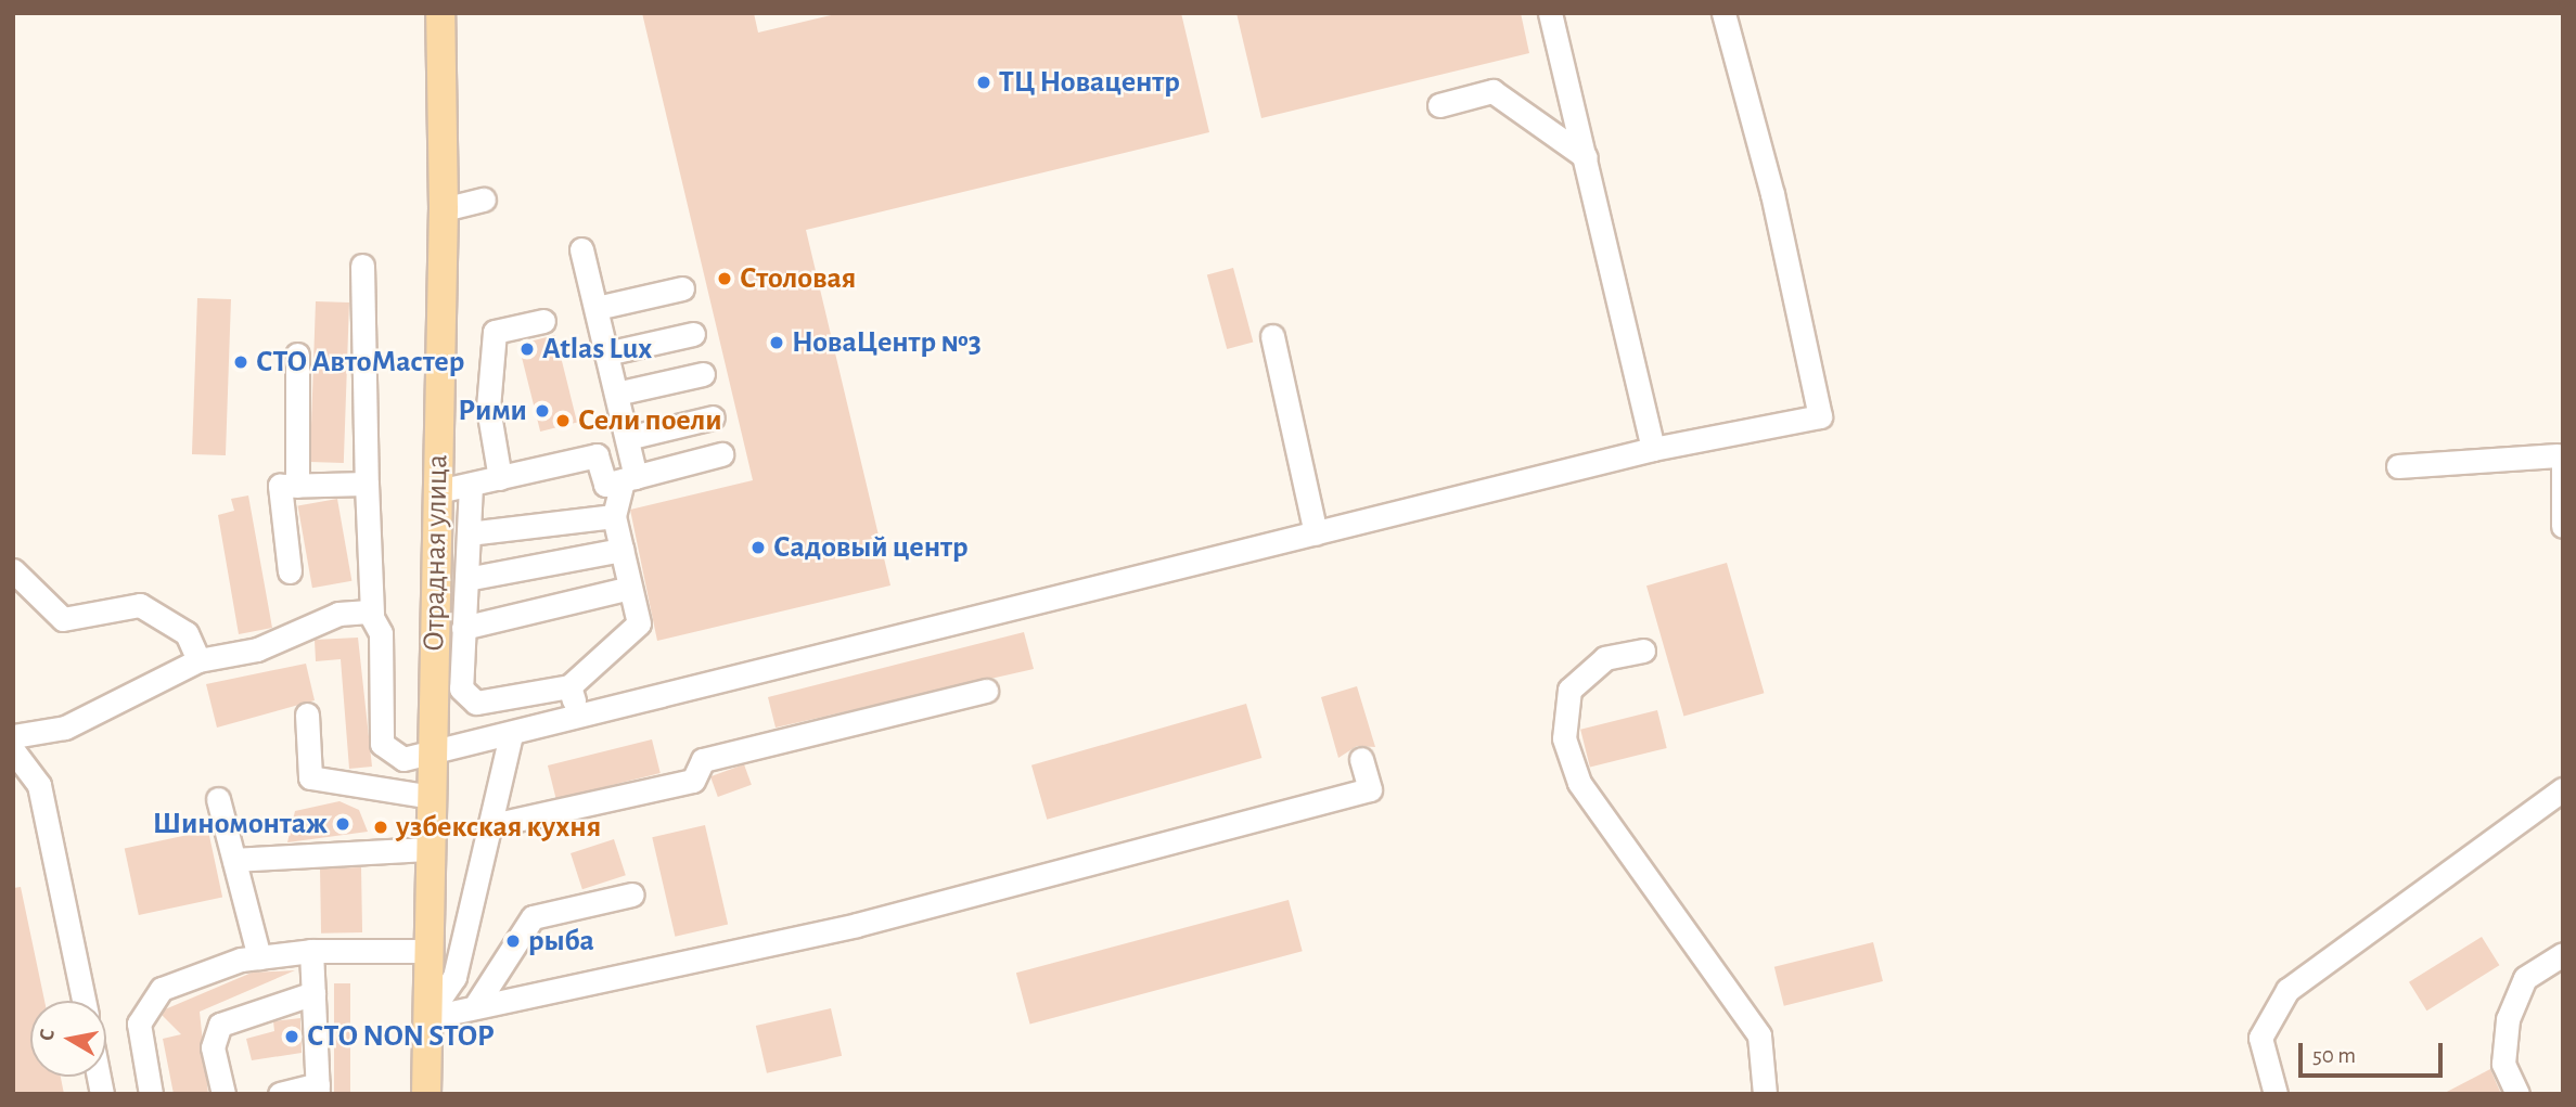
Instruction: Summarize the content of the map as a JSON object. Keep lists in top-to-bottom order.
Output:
{
  "streets": {
    "main road": ["Отрадная улица"]
  },
  "places": [
    "ТЦ Новацентр",
    "Столовая",
    "НоваЦентр №3",
    "Atlas Lux",
    "СТО АвтоМастер",
    "Рими",
    "Сели поели",
    "Садовый центр",
    "Шиномонтаж",
    "узбекская кухня",
    "рыба",
    "СТО NON STOP"
  ],
  "scale_bar": "50 m",
  "north": "left"
}
